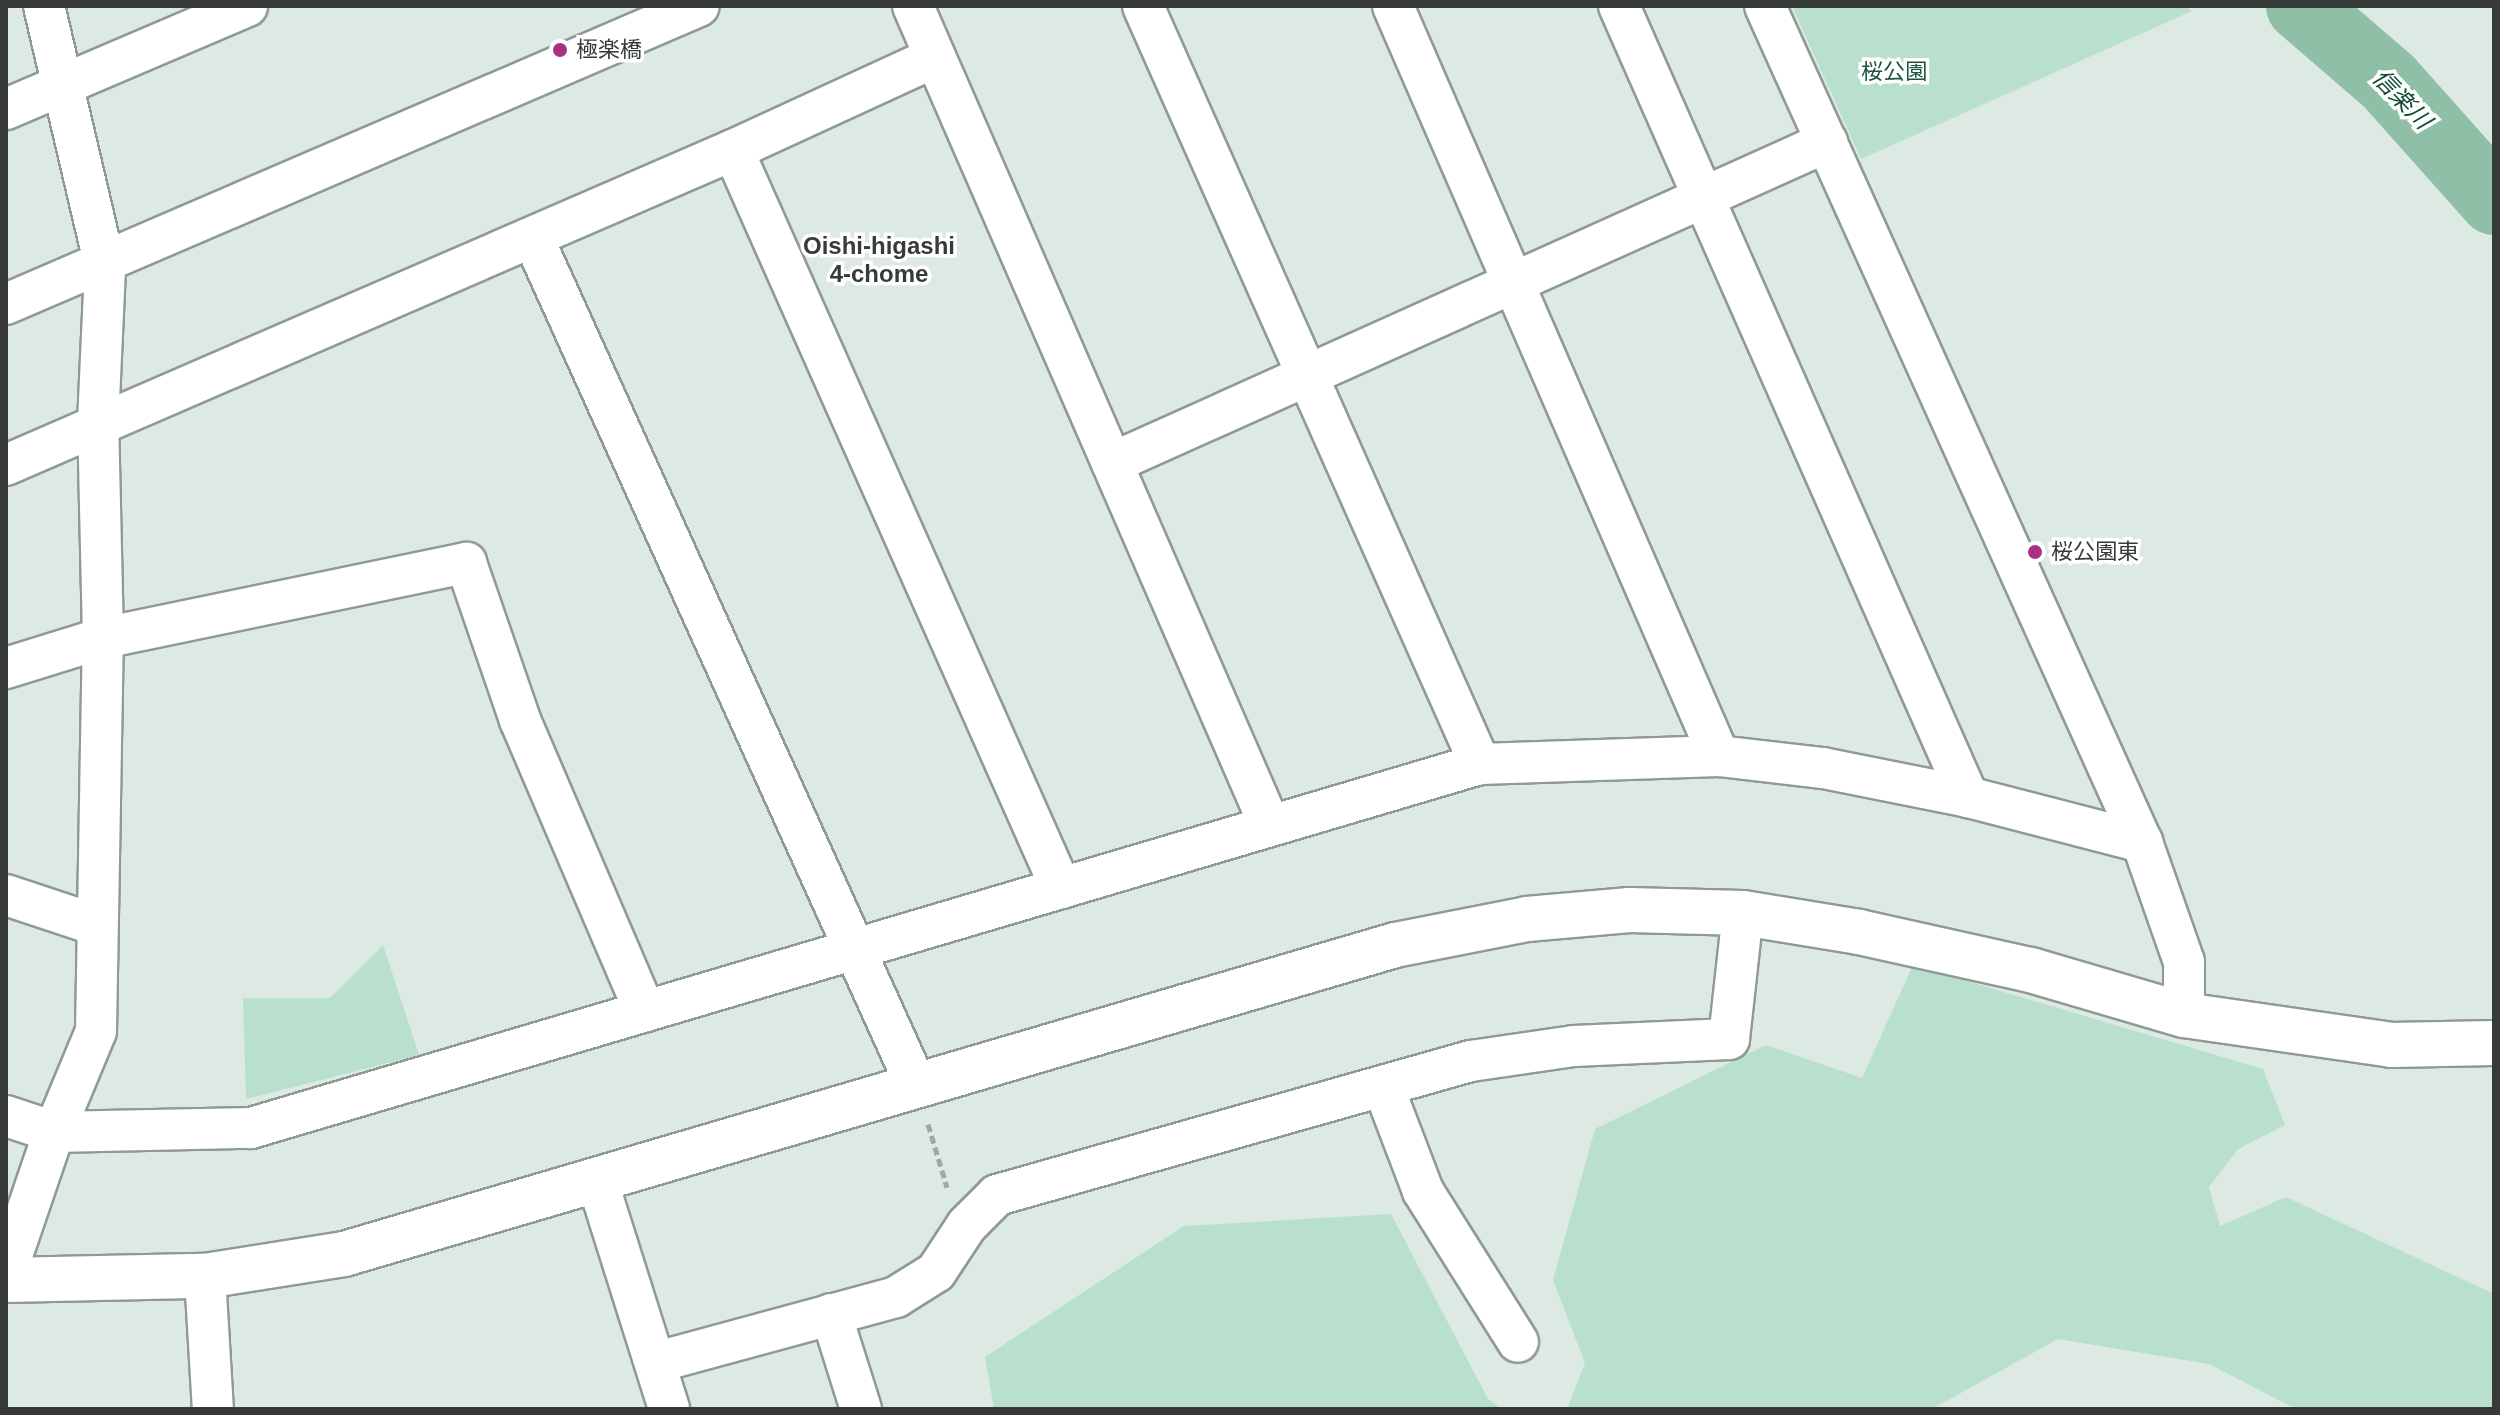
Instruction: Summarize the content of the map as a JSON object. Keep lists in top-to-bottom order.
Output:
{
  "districts": ["Oishi-higashi 4-chome"],
  "water": ["信楽川"],
  "parks": ["桜公園"],
  "places": ["極楽橋", "桜公園東"]
}
